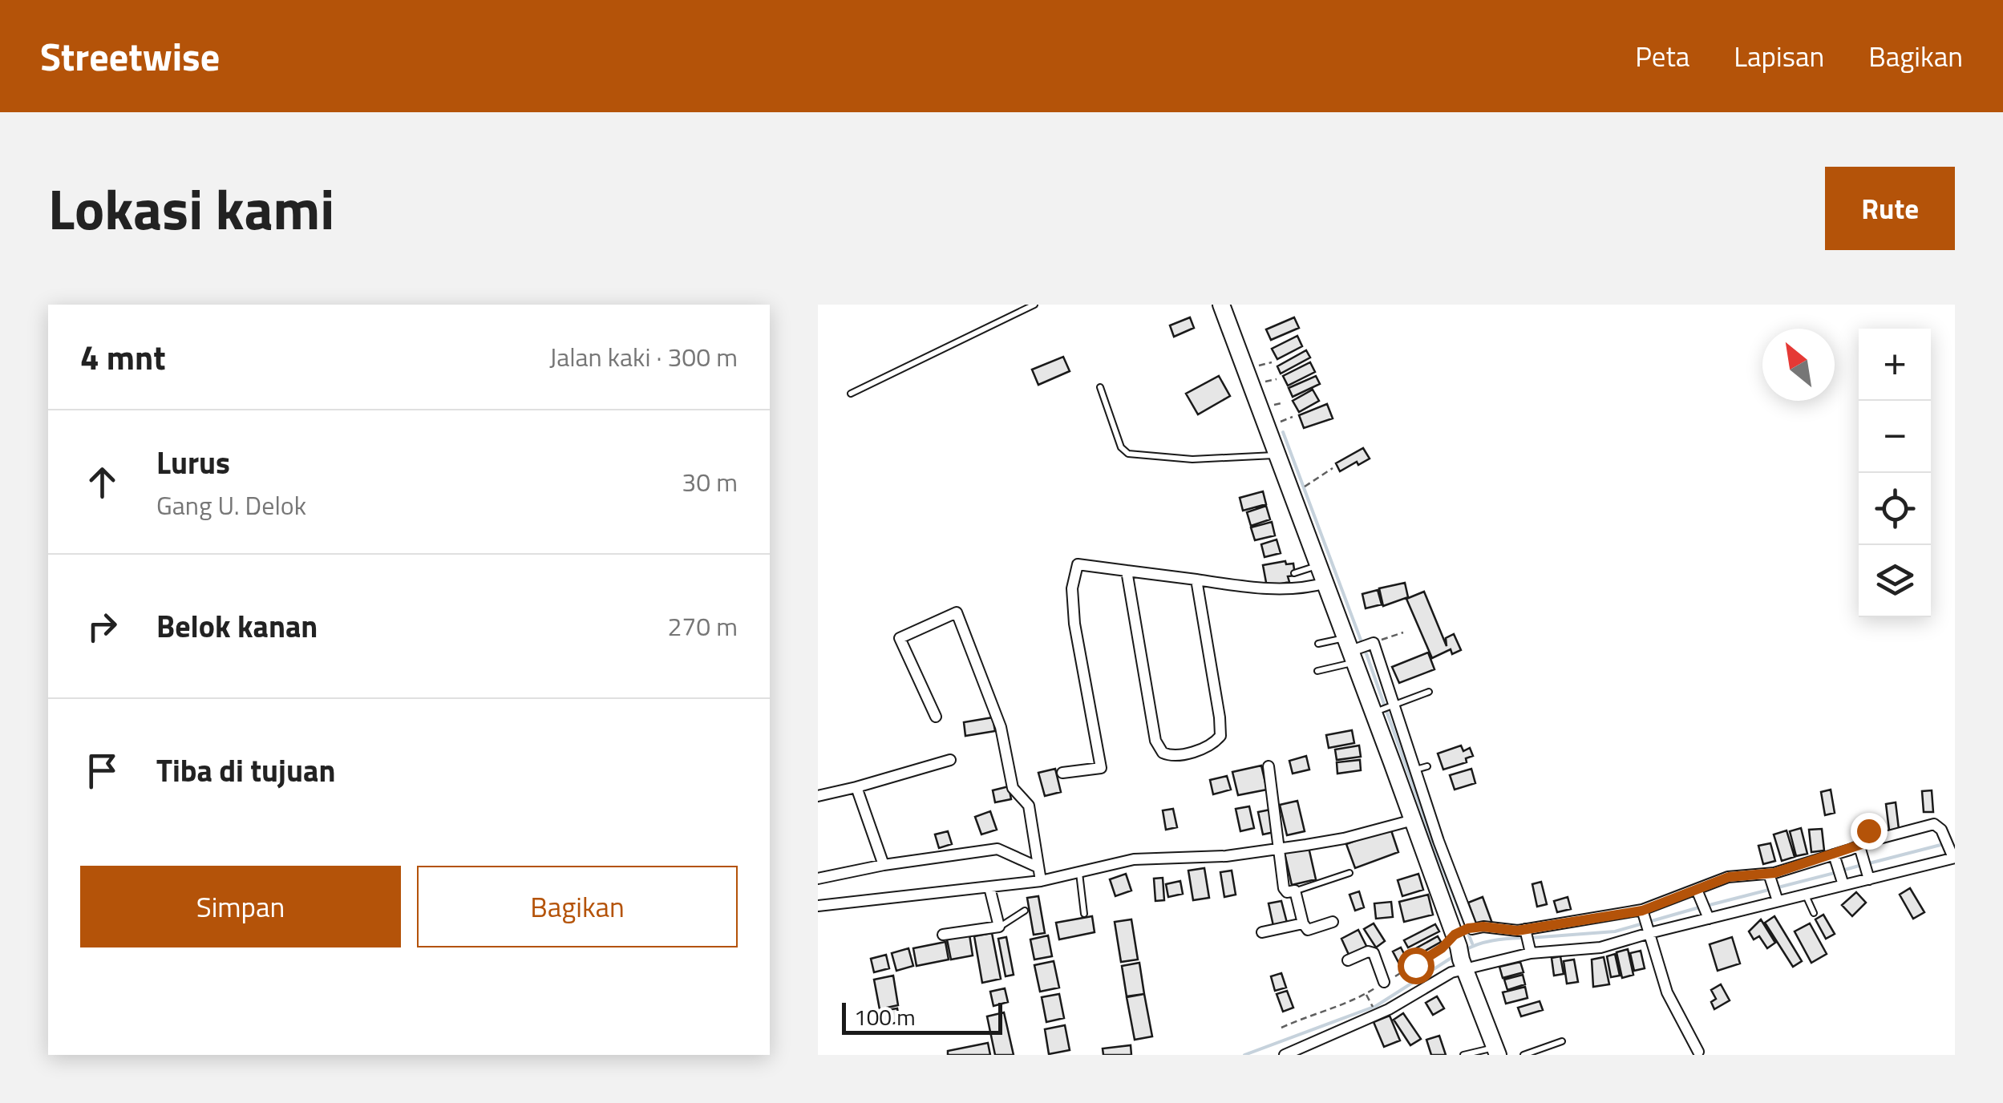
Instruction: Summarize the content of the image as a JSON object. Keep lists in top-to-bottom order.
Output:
{
  "scale_bar": "100 m",
  "north": "top left",
  "page": {
    "header": "Streetwise",
    "nav": ["Peta", "Lapisan", "Bagikan"],
    "title": "Lokasi kami",
    "buttons": [
      "Rute",
      ["Simpan", "Bagikan"]
    ],
    "heading": ["4 mnt", "Jalan kaki · 300 m"],
    "map_buttons": ["+", "−"],
    "list": [
      ["Lurus", "Gang U. Delok", "30 m"],
      ["Belok kanan", "270 m"],
      "Tiba di tujuan"
    ],
    "scale": "100 m"
  }
}
